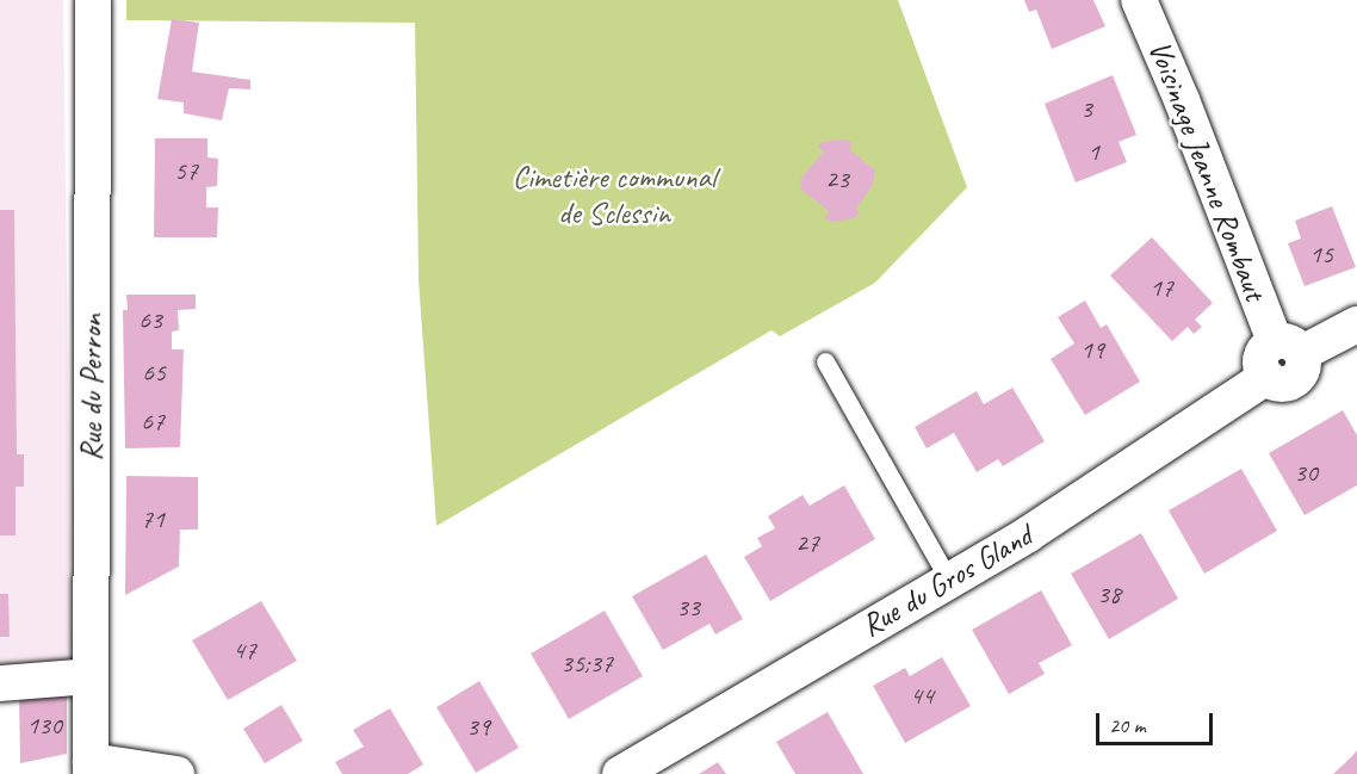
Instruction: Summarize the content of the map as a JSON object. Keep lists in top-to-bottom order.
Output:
{
  "streets": {
    "street": ["Voisinage Jeanne Rombaut", "Rue du Perron", "Rue du Gros Gland"]
  },
  "crossings": [
    ["Voisinage Jeanne Rombaut", "Rue du Gros Gland"]
  ],
  "parks": ["Cimetière communal de Sclessin"],
  "house_numbers": [
    "3",
    "1",
    "57",
    "23",
    "15",
    "17",
    "63",
    "19",
    "65",
    "67",
    "30",
    "71",
    "27",
    "38",
    "33",
    "47",
    "35;37",
    "44",
    "130",
    "39"
  ],
  "scale_bar": "20 m"
}
